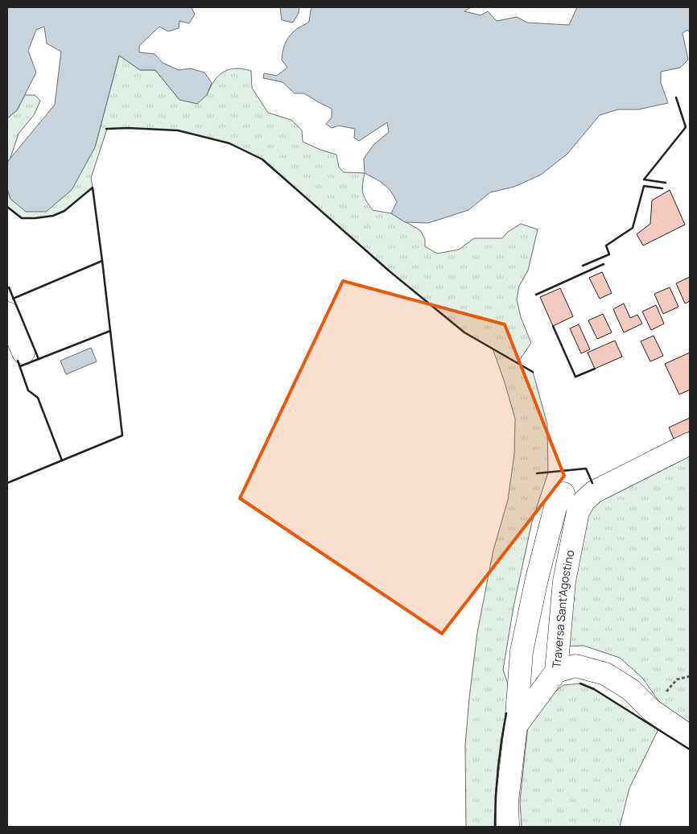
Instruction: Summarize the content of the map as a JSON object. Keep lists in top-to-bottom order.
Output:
{
  "streets": {
    "street": ["Traversa Sant'Agostino"]
  }
}
